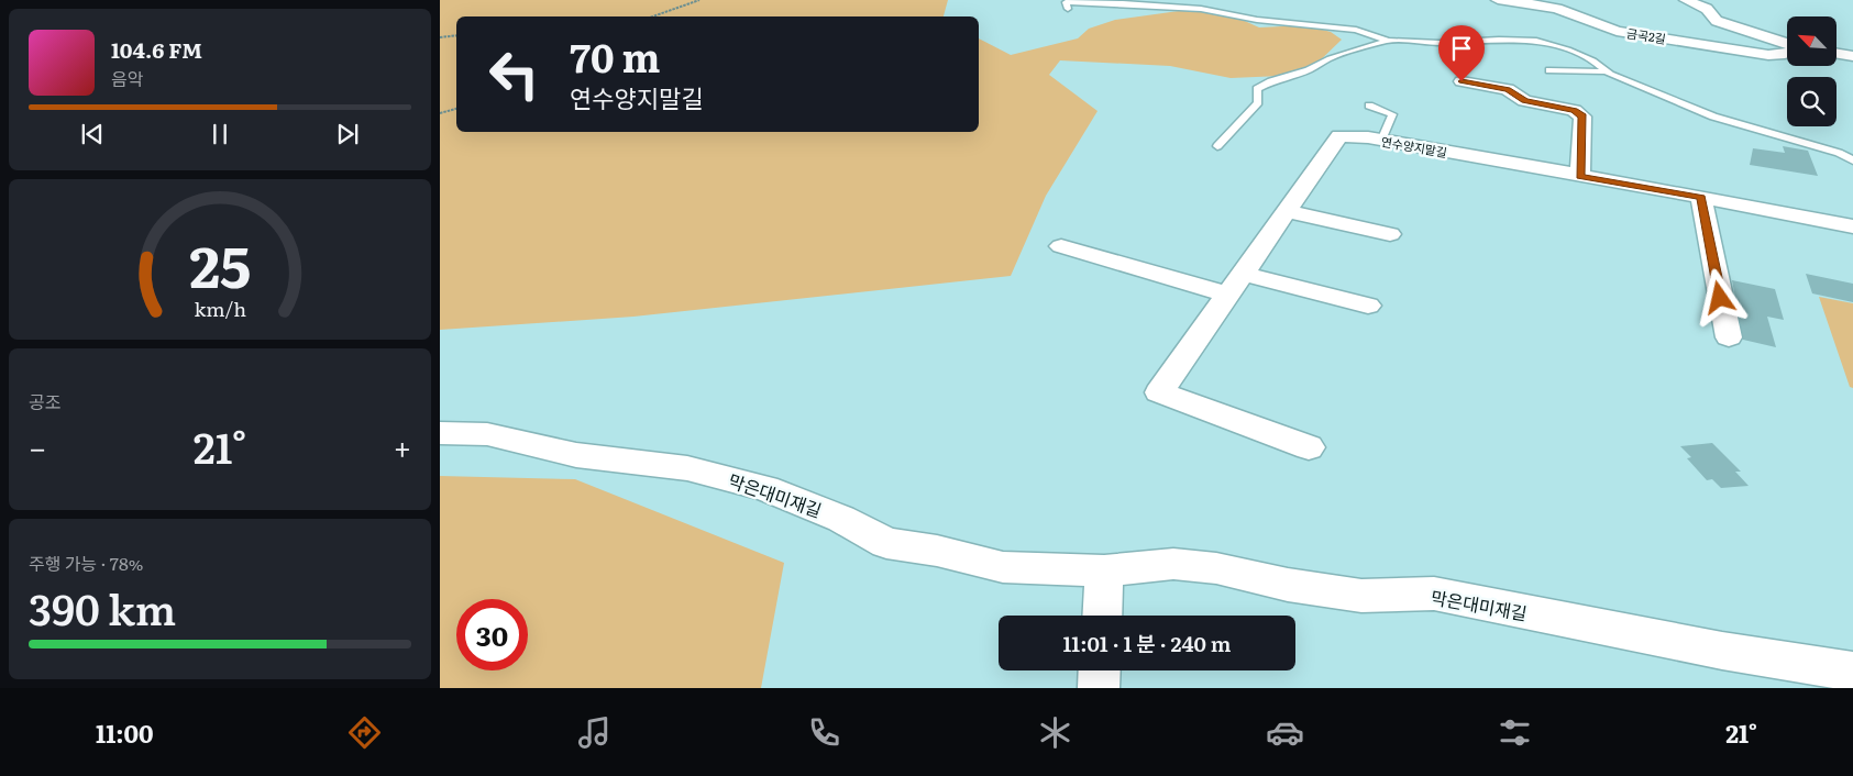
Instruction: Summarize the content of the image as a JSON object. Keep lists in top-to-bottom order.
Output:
{
  "streets": {
    "street": ["금곡2길", "연수양지말길", "막은대미재길"]
  },
  "north": "top left",
  "page": {
    "turn": ["70 m", "연수양지말길"],
    "song": ["104.6 FM", "음악"],
    "tile": [
      "공조",
      ["주행 가능 · 78%", "390 km"]
    ],
    "heat": ["−", "21°", "+"],
    "limit": "30",
    "trip": "11:01 · 1 분 · 240 m",
    "tabs": ["11:00", "21°"],
    "gauge": ["25", "km/h"]
  }
}
